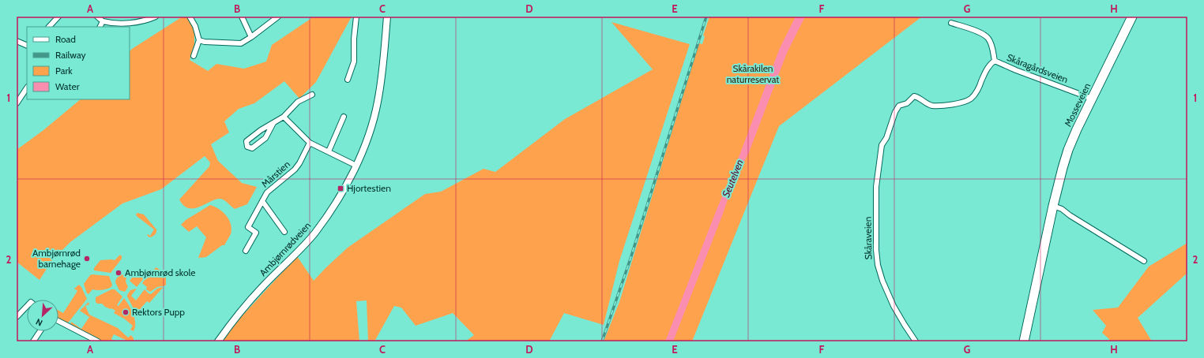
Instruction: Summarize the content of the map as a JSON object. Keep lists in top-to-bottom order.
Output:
{
  "streets": {
    "highway": ["Mosseveien"],
    "street": [
      "Skåragårdsveien",
      "Mårstien",
      "Skåraveien",
      "Ambjørnrødveien"
    ]
  },
  "crossings": [
    ["Skåragårdsveien", "Mosseveien"],
    ["Skåragårdsveien", "Skåraveien"]
  ],
  "water": ["Seutelven"],
  "parks": ["Skårakilen naturreservat"],
  "places": {
    "transit": ["Hjortestien"],
    "other": ["Ambjørnrød barnehage", "Ambjørnrød skole", "Rektors Pupp"]
  },
  "legend": [
    "Road",
    "Railway",
    "Park",
    "Water"
  ],
  "north": "bottom left",
  "grid": {
    "columns": [
      "A",
      "B",
      "C",
      "D",
      "E",
      "F",
      "G",
      "H"
    ],
    "rows": ["1", "2"]
  }
}
